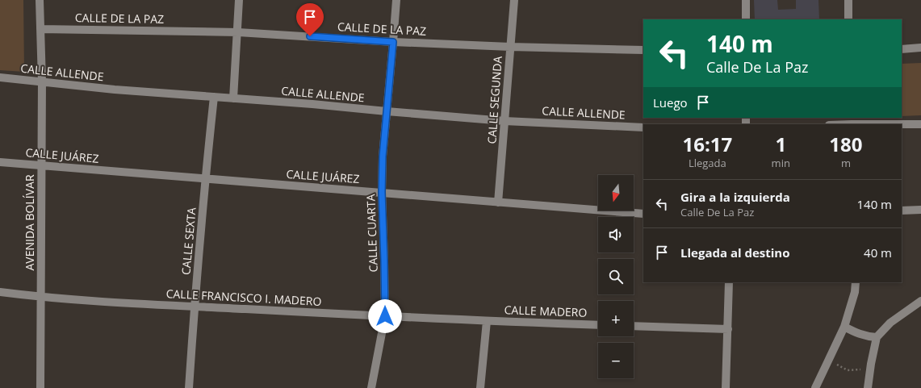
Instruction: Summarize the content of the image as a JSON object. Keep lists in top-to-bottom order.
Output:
{
  "streets": {
    "street": [
      "CALLE DE LA PAZ",
      "CALLE ALLENDE",
      "CALLE SEGUNDA",
      "CALLE JUÁREZ",
      "AVENIDA BOLÍVAR",
      "CALLE CUARTA",
      "CALLE SEXTA",
      "CALLE FRANCISCO I. MADERO",
      "CALLE MADERO"
    ]
  },
  "crossings": [
    ["CALLE DE LA PAZ", "CALLE SEGUNDA"],
    ["CALLE DE LA PAZ", "AVENIDA BOLÍVAR"],
    ["CALLE DE LA PAZ", "CALLE CUARTA"],
    ["CALLE ALLENDE", "CALLE SEGUNDA"],
    ["CALLE ALLENDE", "AVENIDA BOLÍVAR"],
    ["CALLE ALLENDE", "CALLE CUARTA"],
    ["CALLE ALLENDE", "CALLE SEXTA"],
    ["CALLE SEGUNDA", "CALLE JUÁREZ"],
    ["CALLE JUÁREZ", "AVENIDA BOLÍVAR"],
    ["CALLE JUÁREZ", "CALLE CUARTA"],
    ["CALLE JUÁREZ", "CALLE SEXTA"],
    ["AVENIDA BOLÍVAR", "CALLE FRANCISCO I. MADERO"],
    ["CALLE CUARTA", "CALLE FRANCISCO I. MADERO"],
    ["CALLE SEXTA", "CALLE FRANCISCO I. MADERO"],
    ["CALLE FRANCISCO I. MADERO", "CALLE MADERO"]
  ],
  "north": "bottom",
  "page": {
    "turn": ["140 m", "Calle De La Paz"],
    "then": "Luego",
    "eta": [
      "16:17",
      "Llegada",
      "1",
      "min",
      "180",
      "m"
    ],
    "map_buttons": ["+", "−"],
    "list": [
      {
        "name": "Gira a la izquierda",
        "note": "Calle De La Paz",
        "value": "140 m"
      },
      {
        "name": "Llegada al destino",
        "value": "40 m"
      }
    ]
  }
}
